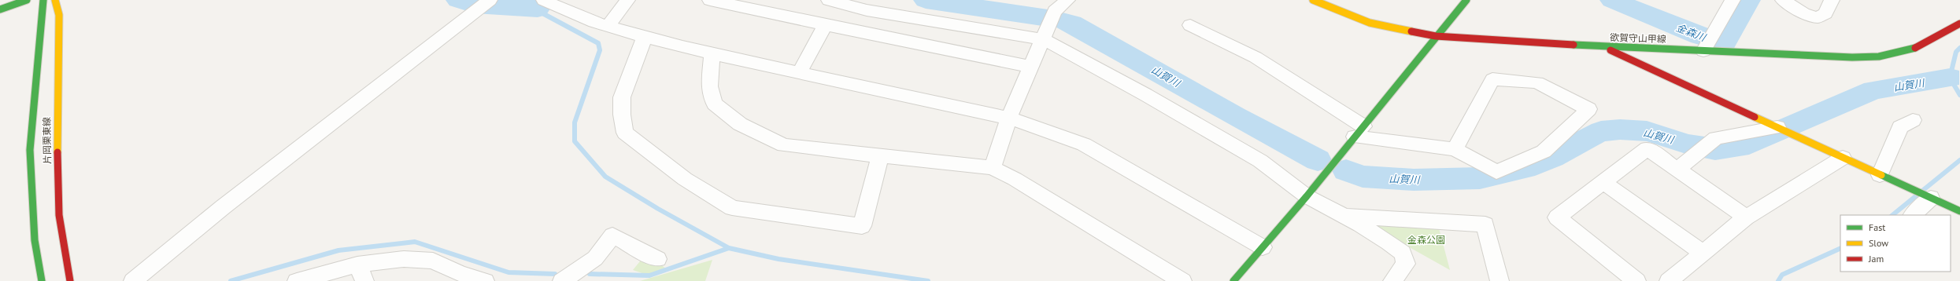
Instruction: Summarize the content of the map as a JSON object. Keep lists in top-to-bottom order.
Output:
{
  "streets": {
    "main road": ["欲賀守山甲線", "片岡栗東線"]
  },
  "water": ["金森川", "山賀川"],
  "parks": ["金森公園"],
  "legend": ["Fast", "Slow", "Jam"]
}
